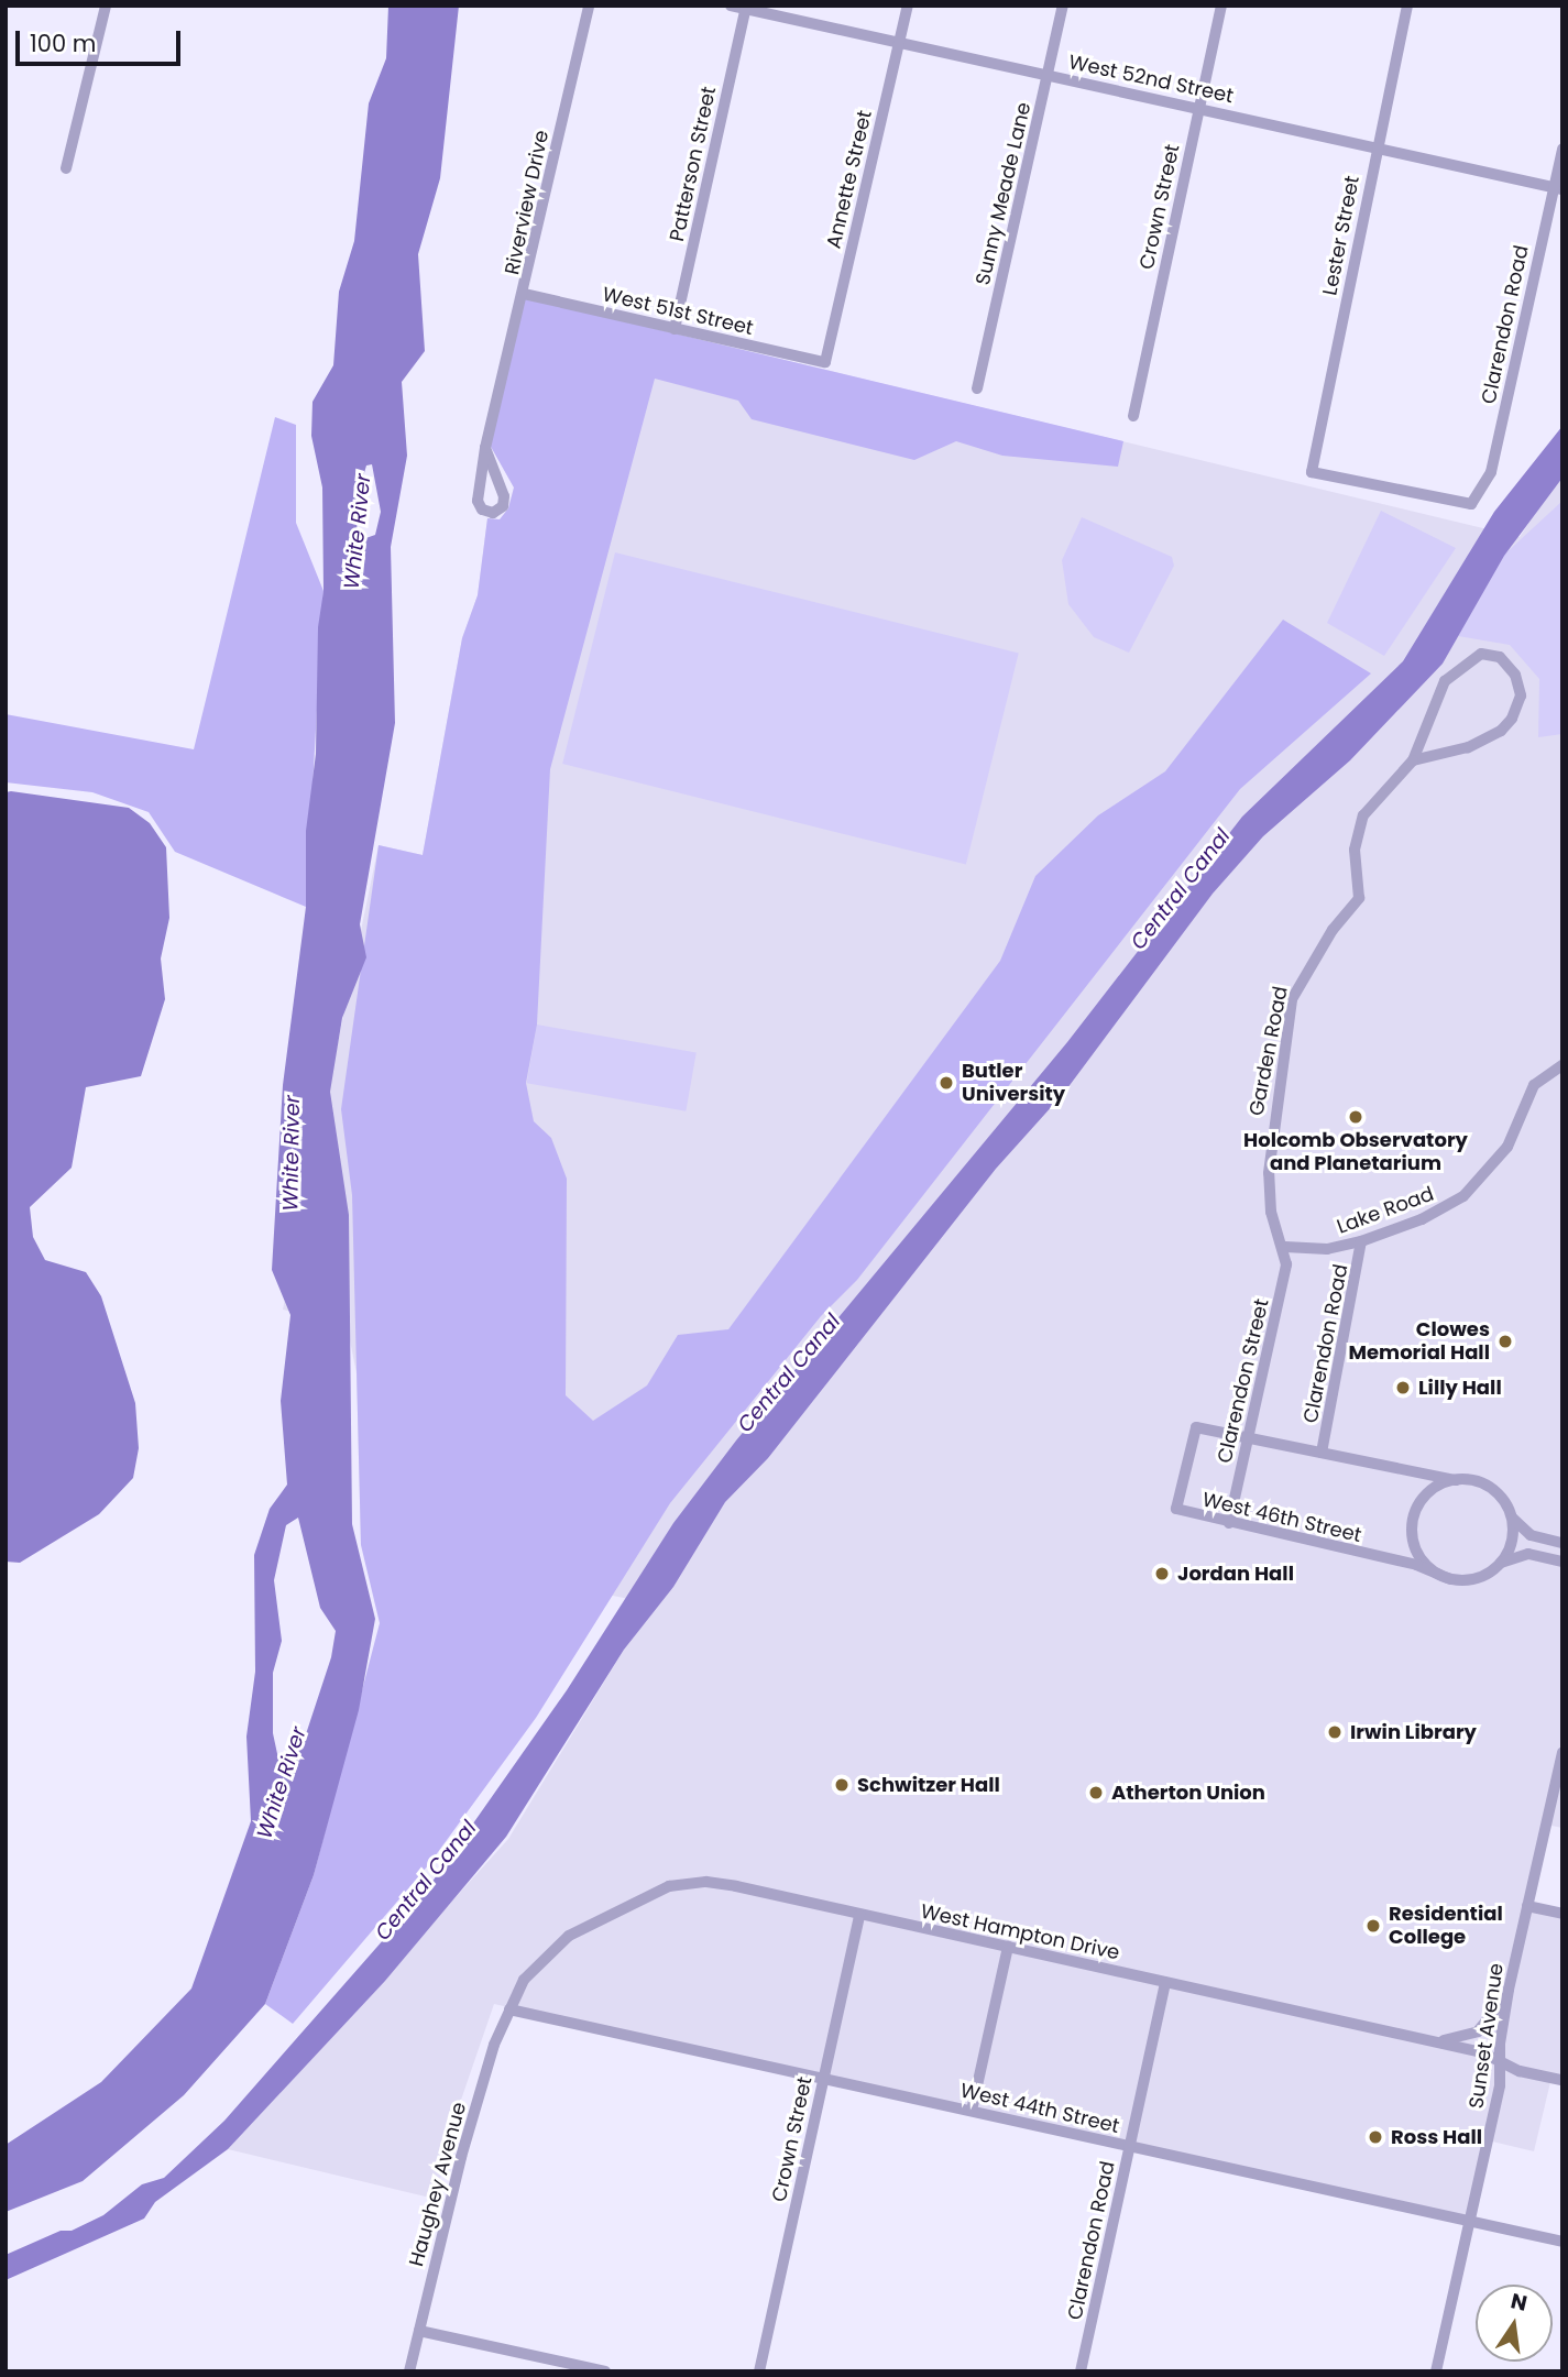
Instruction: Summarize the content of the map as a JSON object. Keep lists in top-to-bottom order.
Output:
{
  "streets": {
    "street": [
      "West 52nd Street",
      "Patterson Street",
      "Annette Street",
      "Sunny Meade Lane",
      "Riverview Drive",
      "Crown Street",
      "Lester Street",
      "West 51st Street",
      "Clarendon Road",
      "Garden Road",
      "Lake Road",
      "Clarendon Street",
      "West 46th Street",
      "West Hampton Drive",
      "Sunset Avenue",
      "West 44th Street",
      "Haughey Avenue"
    ]
  },
  "crossings": [
    ["West 52nd Street", "Patterson Street"],
    ["West 52nd Street", "Annette Street"],
    ["West 52nd Street", "Sunny Meade Lane"],
    ["West 52nd Street", "Crown Street"],
    ["West 52nd Street", "Lester Street"],
    ["West 52nd Street", "Clarendon Road"],
    ["Patterson Street", "West 51st Street"],
    ["Annette Street", "West 51st Street"],
    ["Riverview Drive", "West 51st Street"],
    ["Crown Street", "West Hampton Drive"],
    ["Crown Street", "West 44th Street"],
    ["Lester Street", "Clarendon Road"],
    ["Clarendon Road", "Lake Road"],
    ["Clarendon Road", "West 46th Street"],
    ["Clarendon Road", "West Hampton Drive"],
    ["Clarendon Road", "West 44th Street"],
    ["Garden Road", "Lake Road"],
    ["Garden Road", "Clarendon Street"],
    ["Lake Road", "Clarendon Street"],
    ["Clarendon Street", "West 46th Street"],
    ["West Hampton Drive", "Sunset Avenue"],
    ["West Hampton Drive", "West 44th Street"],
    ["West Hampton Drive", "Haughey Avenue"],
    ["Sunset Avenue", "West 44th Street"],
    ["West 44th Street", "Haughey Avenue"]
  ],
  "water": ["White River", "Central Canal"],
  "places": [
    "Butler University",
    "Holcomb Observatory and Planetarium",
    "Clowes Memorial Hall",
    "Lilly Hall",
    "Jordan Hall",
    "Irwin Library",
    "Schwitzer Hall",
    "Atherton Union",
    "Residential College",
    "Ross Hall"
  ],
  "scale_bar": "100 m",
  "north": "top"
}
